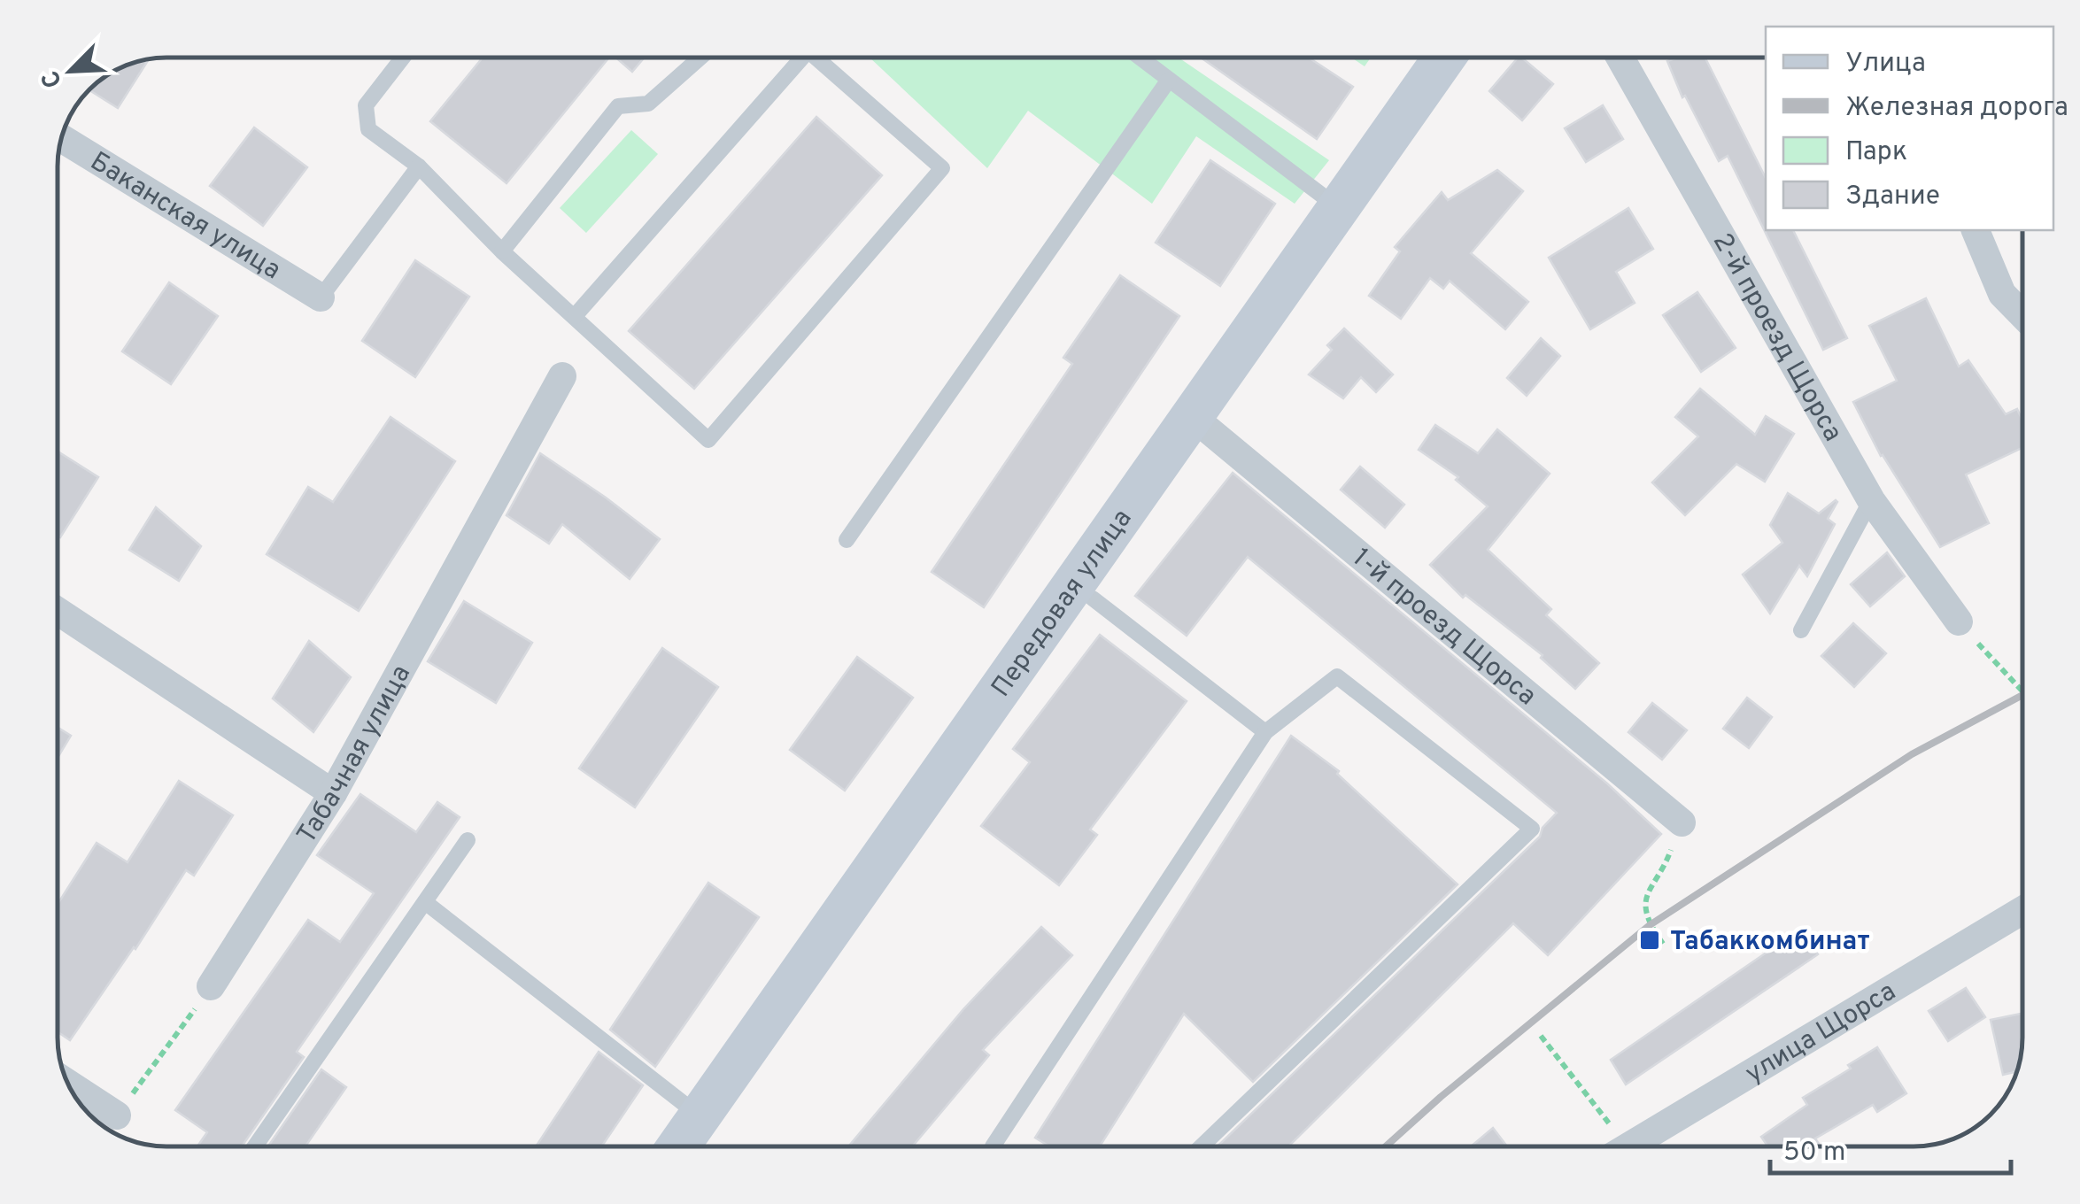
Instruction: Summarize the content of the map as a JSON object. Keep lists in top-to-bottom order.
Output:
{
  "streets": {
    "main road": ["Передовая улица"],
    "street": [
      "Баканская улица",
      "2-й проезд Щорса",
      "1-й проезд Щорса",
      "Табачная улица",
      "улица Щорса"
    ]
  },
  "crossings": [
    ["Передовая улица", "1-й проезд Щорса"]
  ],
  "places": {
    "transit": ["Табаккомбинат"]
  },
  "legend": [
    "Улица",
    "Железная дорога",
    "Парк",
    "Здание"
  ],
  "scale_bar": "50 m",
  "north": "bottom left"
}
